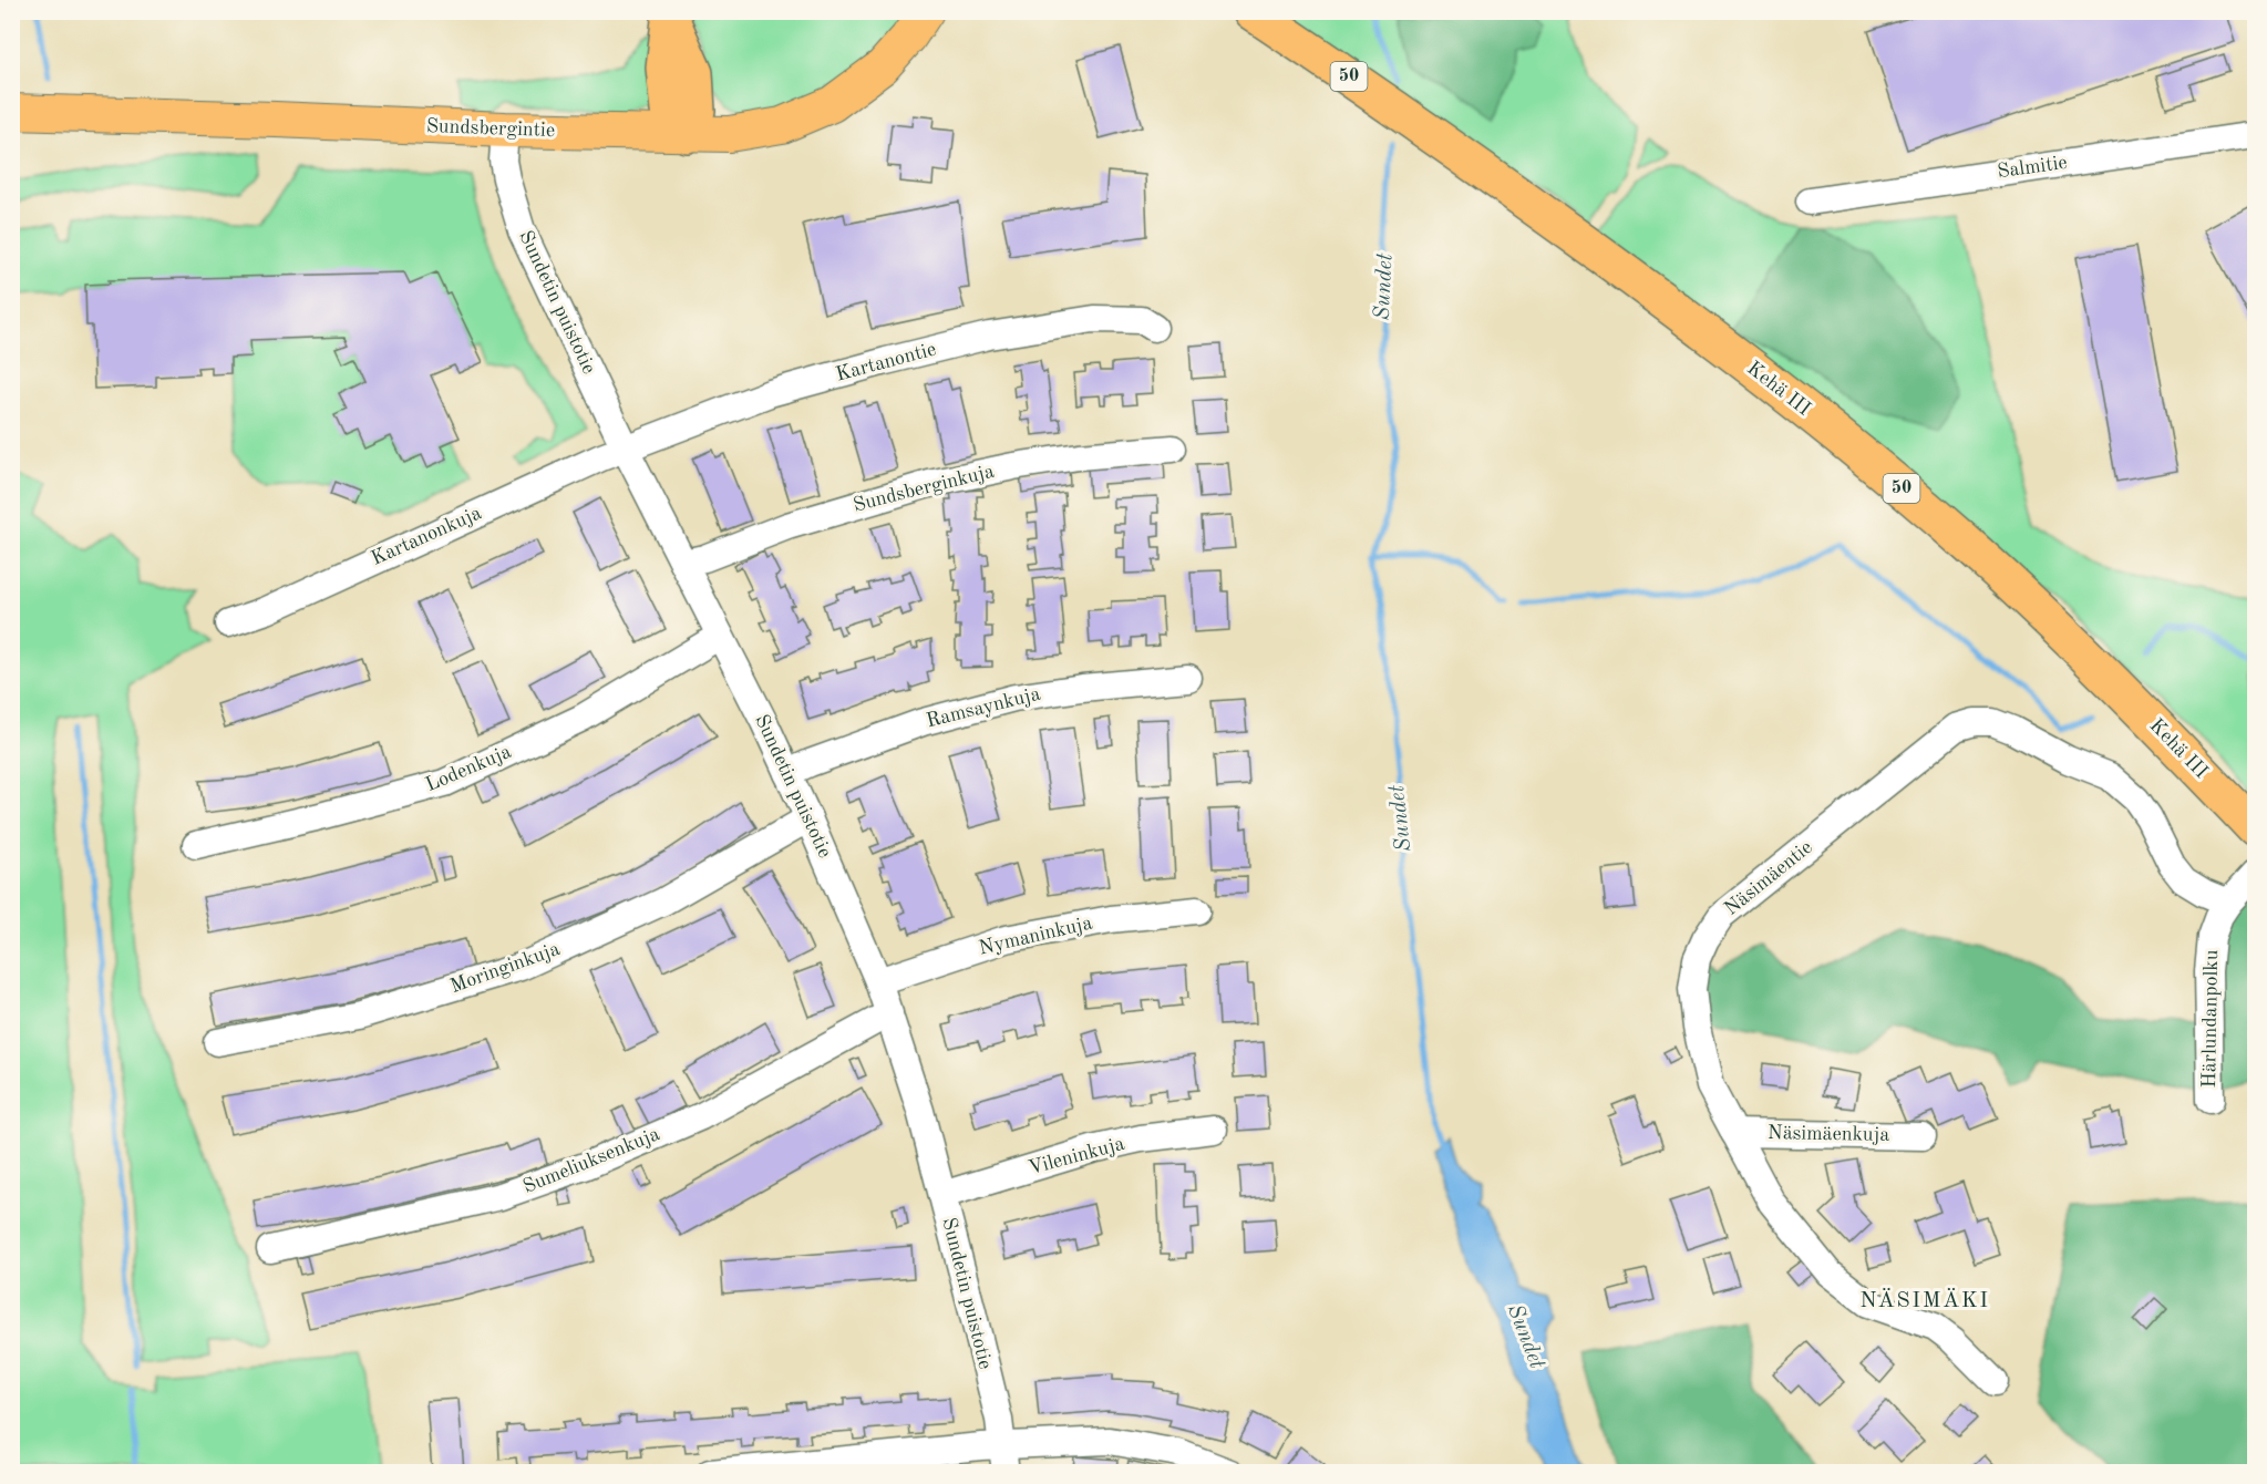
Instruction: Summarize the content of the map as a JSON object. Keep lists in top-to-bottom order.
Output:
{
  "streets": {
    "highway": ["50", "Kehä III"],
    "main road": ["Sundsbergintie"],
    "street": [
      "Salmitie",
      "Sundetin puistotie",
      "Kartanontie",
      "Sundsberginkuja",
      "Kartanonkuja",
      "Ramsaynkuja",
      "Lodenkuja",
      "Näsimäentie",
      "Nymaninkuja",
      "Moringinkuja",
      "Härlundanpolku",
      "Näsimäenkuja",
      "Vileninkuja",
      "Sumeliuksenkuja"
    ]
  },
  "crossings": [
    ["Sundsbergintie", "Sundetin puistotie"],
    ["Sundetin puistotie", "Kartanontie"],
    ["Sundetin puistotie", "Sundsberginkuja"],
    ["Sundetin puistotie", "Kartanonkuja"],
    ["Sundetin puistotie", "Ramsaynkuja"],
    ["Sundetin puistotie", "Lodenkuja"],
    ["Sundetin puistotie", "Nymaninkuja"],
    ["Sundetin puistotie", "Moringinkuja"],
    ["Sundetin puistotie", "Vileninkuja"],
    ["Sundetin puistotie", "Sumeliuksenkuja"],
    ["Kartanontie", "Kartanonkuja"],
    ["Näsimäentie", "Härlundanpolku"],
    ["Näsimäentie", "Näsimäenkuja"]
  ],
  "districts": ["NÄSIMÄKI"],
  "water": ["Sundet"]
}
